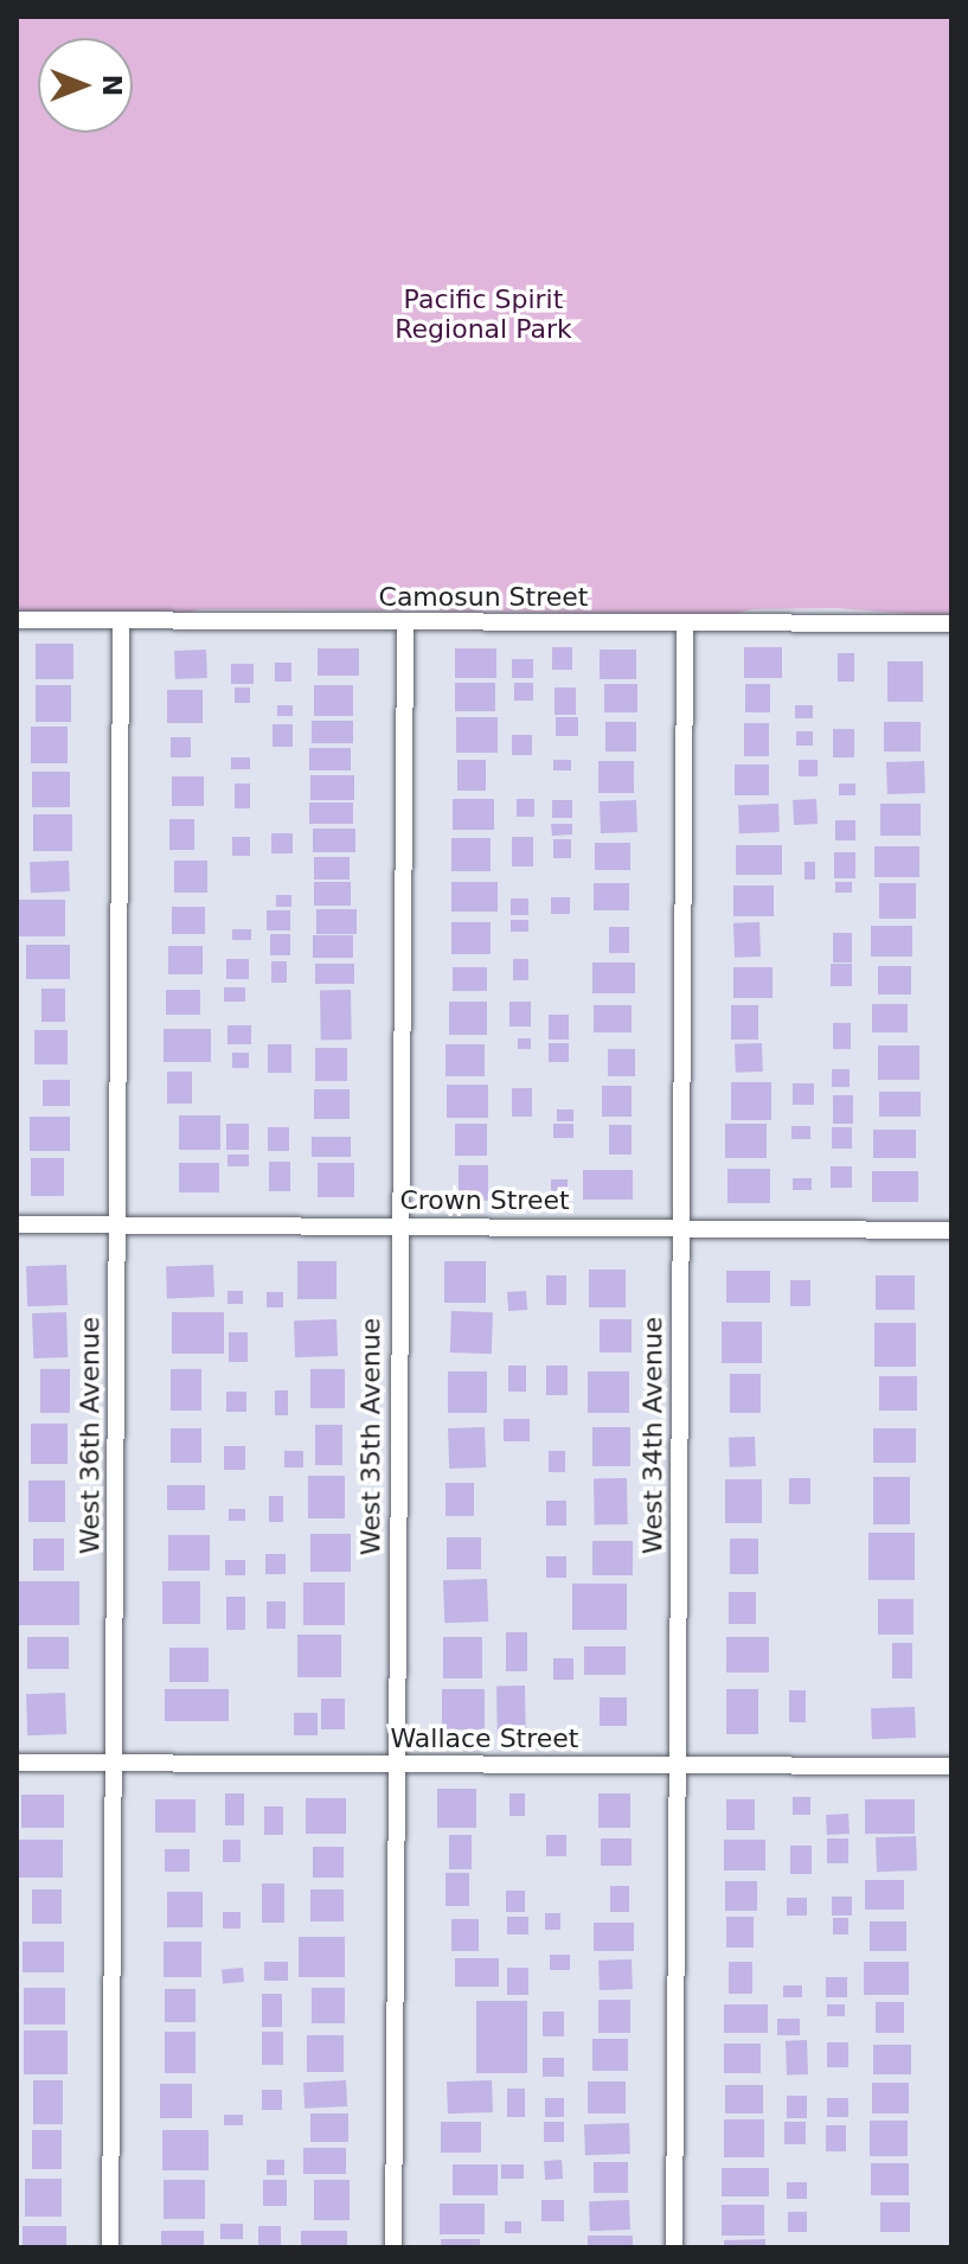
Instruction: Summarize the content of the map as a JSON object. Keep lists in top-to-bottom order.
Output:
{
  "streets": {
    "street": [
      "Camosun Street",
      "Crown Street",
      "West 36th Avenue",
      "West 34th Avenue",
      "West 35th Avenue",
      "Wallace Street"
    ]
  },
  "crossings": [
    ["Camosun Street", "West 36th Avenue"],
    ["Camosun Street", "West 34th Avenue"],
    ["Camosun Street", "West 35th Avenue"],
    ["Crown Street", "West 36th Avenue"],
    ["Crown Street", "West 34th Avenue"],
    ["Crown Street", "West 35th Avenue"],
    ["West 36th Avenue", "Wallace Street"],
    ["West 34th Avenue", "Wallace Street"],
    ["West 35th Avenue", "Wallace Street"]
  ],
  "parks": ["Pacific Spirit Regional Park"],
  "north": "right"
}
